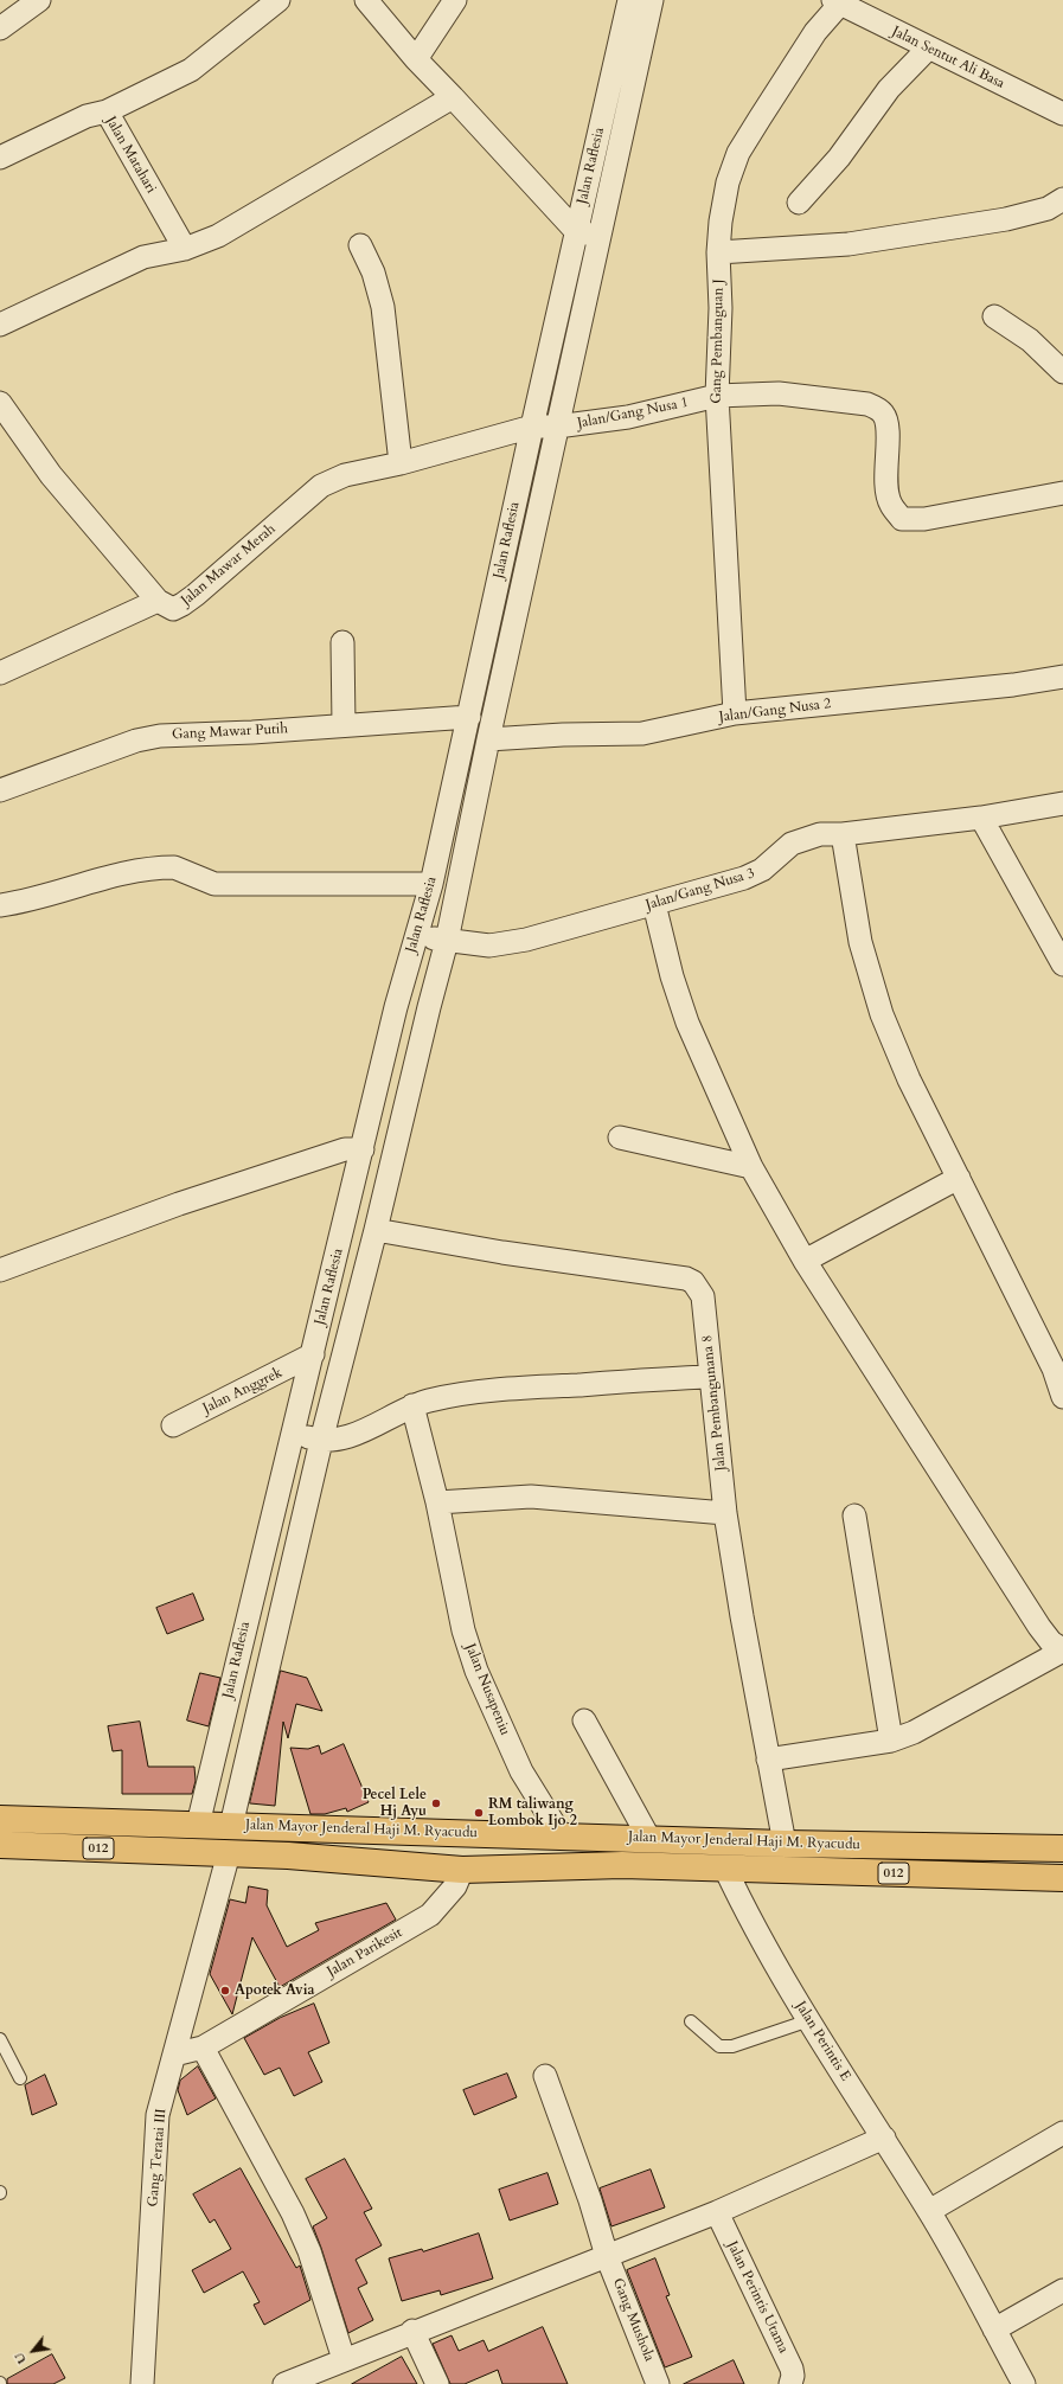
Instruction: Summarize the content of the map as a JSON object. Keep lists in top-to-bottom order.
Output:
{
  "streets": {
    "main road": ["Jalan Mayor Jenderal Haji M. Ryacudu", "012"],
    "street": [
      "Jalan Sentut Ali Basa",
      "Jalan Matahari",
      "Jalan Raflesia",
      "Gang Pembanguan J",
      "Jalan/Gang Nusa 1",
      "Jalan Mawar Merah",
      "Jalan/Gang Nusa 2",
      "Gang Mawar Putih",
      "Jalan/Gang Nusa 3",
      "Jalan Anggrek",
      "Jalan Pembangunana 8",
      "Jalan Nusapeniu",
      "Jalan Parikesit",
      "Jalan Perintis E",
      "Gang Teratai III",
      "Jalan Perintis Utama",
      "Gang Mushola"
    ]
  },
  "crossings": [
    ["Jalan Sentut Ali Basa", "Gang Pembanguan J"],
    ["Jalan Raflesia", "Jalan/Gang Nusa 1"],
    ["Jalan Raflesia", "Jalan Mawar Merah"],
    ["Jalan Raflesia", "Jalan/Gang Nusa 2"],
    ["Jalan Raflesia", "Gang Mawar Putih"],
    ["Jalan Raflesia", "Jalan/Gang Nusa 3"],
    ["Jalan Raflesia", "Jalan Anggrek"],
    ["Jalan Raflesia", "Jalan Pembangunana 8"],
    ["Jalan Raflesia", "Jalan Mayor Jenderal Haji M. Ryacudu"],
    ["Gang Pembanguan J", "Jalan/Gang Nusa 1"],
    ["Gang Pembanguan J", "Jalan/Gang Nusa 2"],
    ["Jalan/Gang Nusa 1", "Jalan Mawar Merah"],
    ["Jalan Pembangunana 8", "Jalan Mayor Jenderal Haji M. Ryacudu"],
    ["Jalan Nusapeniu", "Jalan Mayor Jenderal Haji M. Ryacudu"],
    ["Jalan Mayor Jenderal Haji M. Ryacudu", "Jalan Parikesit"],
    ["Jalan Mayor Jenderal Haji M. Ryacudu", "Jalan Perintis E"],
    ["Jalan Mayor Jenderal Haji M. Ryacudu", "Gang Teratai III"],
    ["Jalan Parikesit", "Gang Teratai III"]
  ],
  "places": ["Pecel Lele Hj Ayu", "RM taliwang Lombok Ijo 2", "Apotek Avia"],
  "north": "bottom left"
}
